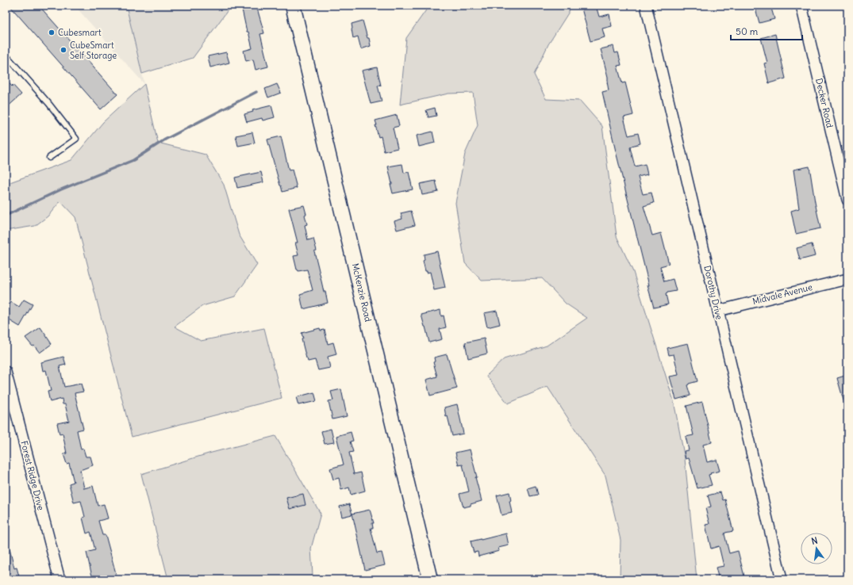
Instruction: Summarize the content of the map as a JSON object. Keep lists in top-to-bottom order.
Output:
{
  "streets": {
    "street": [
      "Decker Road",
      "McKenzie Road",
      "Dorothy Drive",
      "Midvale Avenue",
      "Forest Ridge Drive"
    ]
  },
  "crossings": [
    ["Dorothy Drive", "Midvale Avenue"]
  ],
  "places": ["Cubesmart", "CubeSmart Self Storage"],
  "scale_bar": "50 m",
  "north": "top"
}
